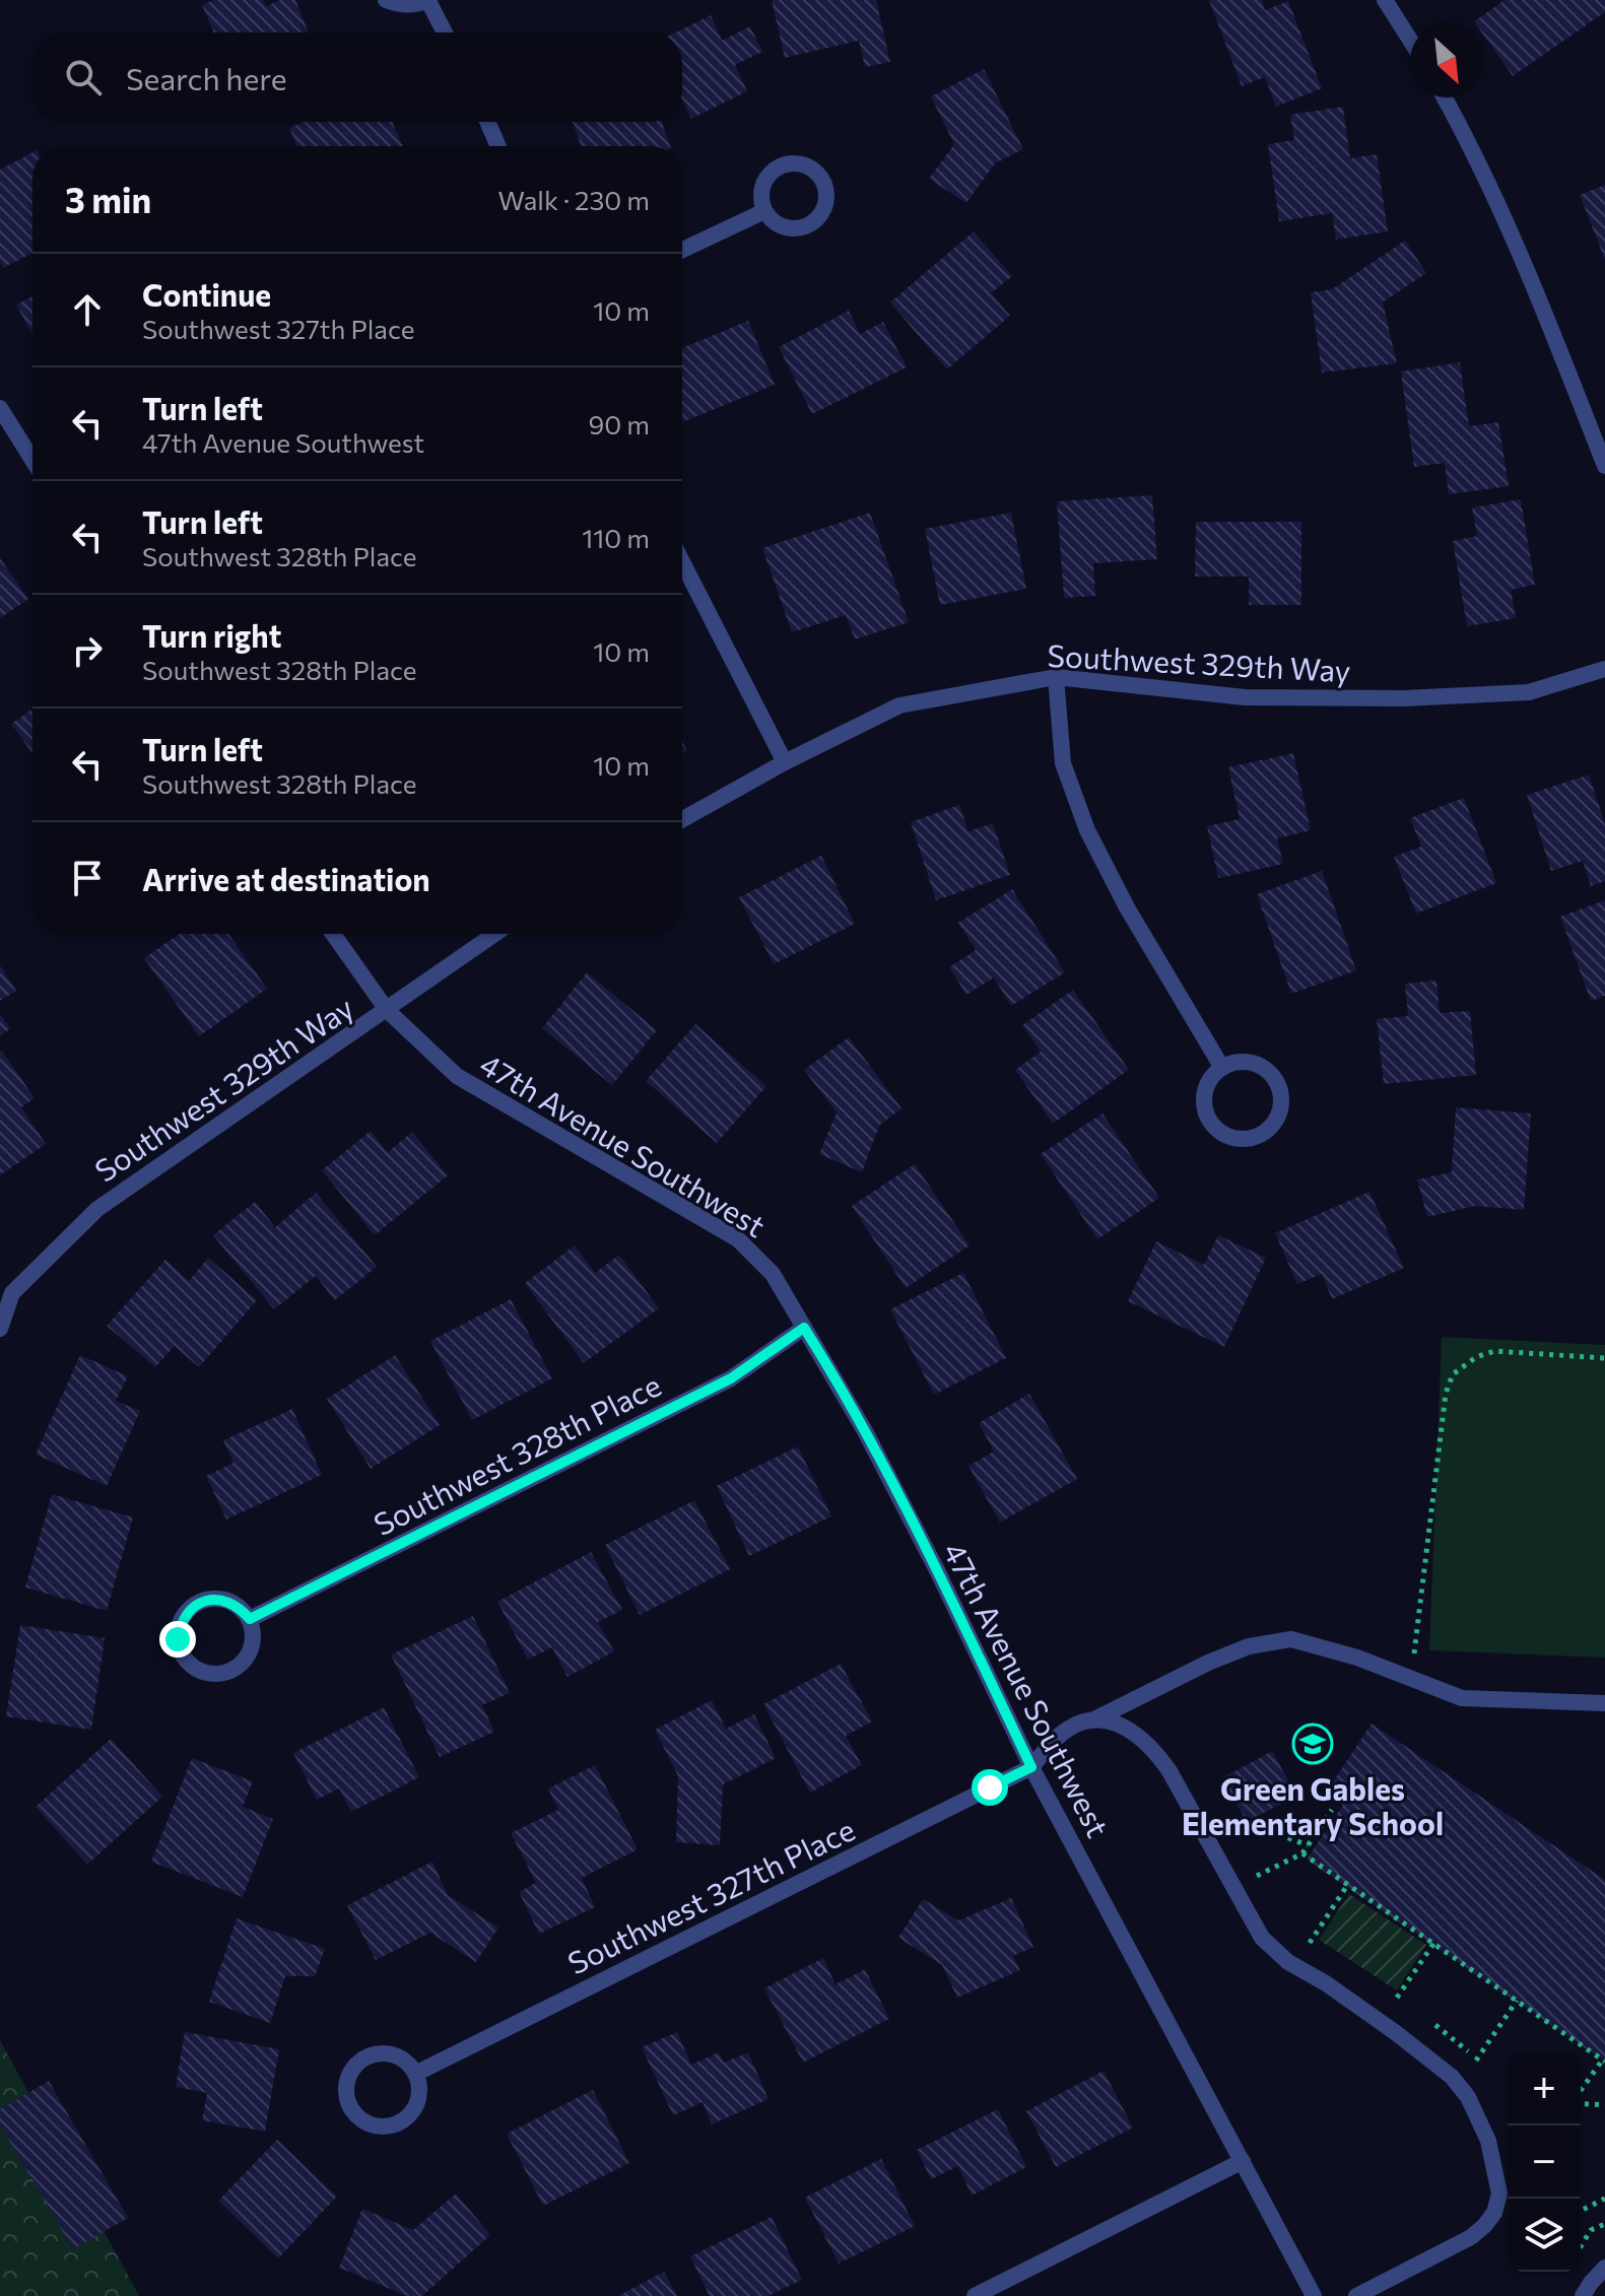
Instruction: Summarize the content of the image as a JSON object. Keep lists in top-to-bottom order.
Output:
{
  "streets": {
    "street": [
      "Southwest 329th Way",
      "47th Avenue Southwest",
      "Southwest 328th Place",
      "Southwest 327th Place"
    ]
  },
  "crossings": [
    ["Southwest 329th Way", "47th Avenue Southwest"],
    ["47th Avenue Southwest", "Southwest 328th Place"],
    ["47th Avenue Southwest", "Southwest 327th Place"]
  ],
  "places": {
    "school or university": ["Green Gables Elementary School"]
  },
  "north": "bottom right",
  "page": {
    "search": "Search here",
    "heading": ["3 min", "Walk · 230 m"],
    "list": [
      ["Continue", "Southwest 327th Place", "10 m"],
      ["Turn left", "47th Avenue Southwest", "90 m"],
      ["Turn left", "Southwest 328th Place", "110 m"],
      ["Turn right", "Southwest 328th Place", "10 m"],
      ["Turn left", "Southwest 328th Place", "10 m"],
      "Arrive at destination"
    ],
    "map_buttons": ["+", "−"]
  }
}
